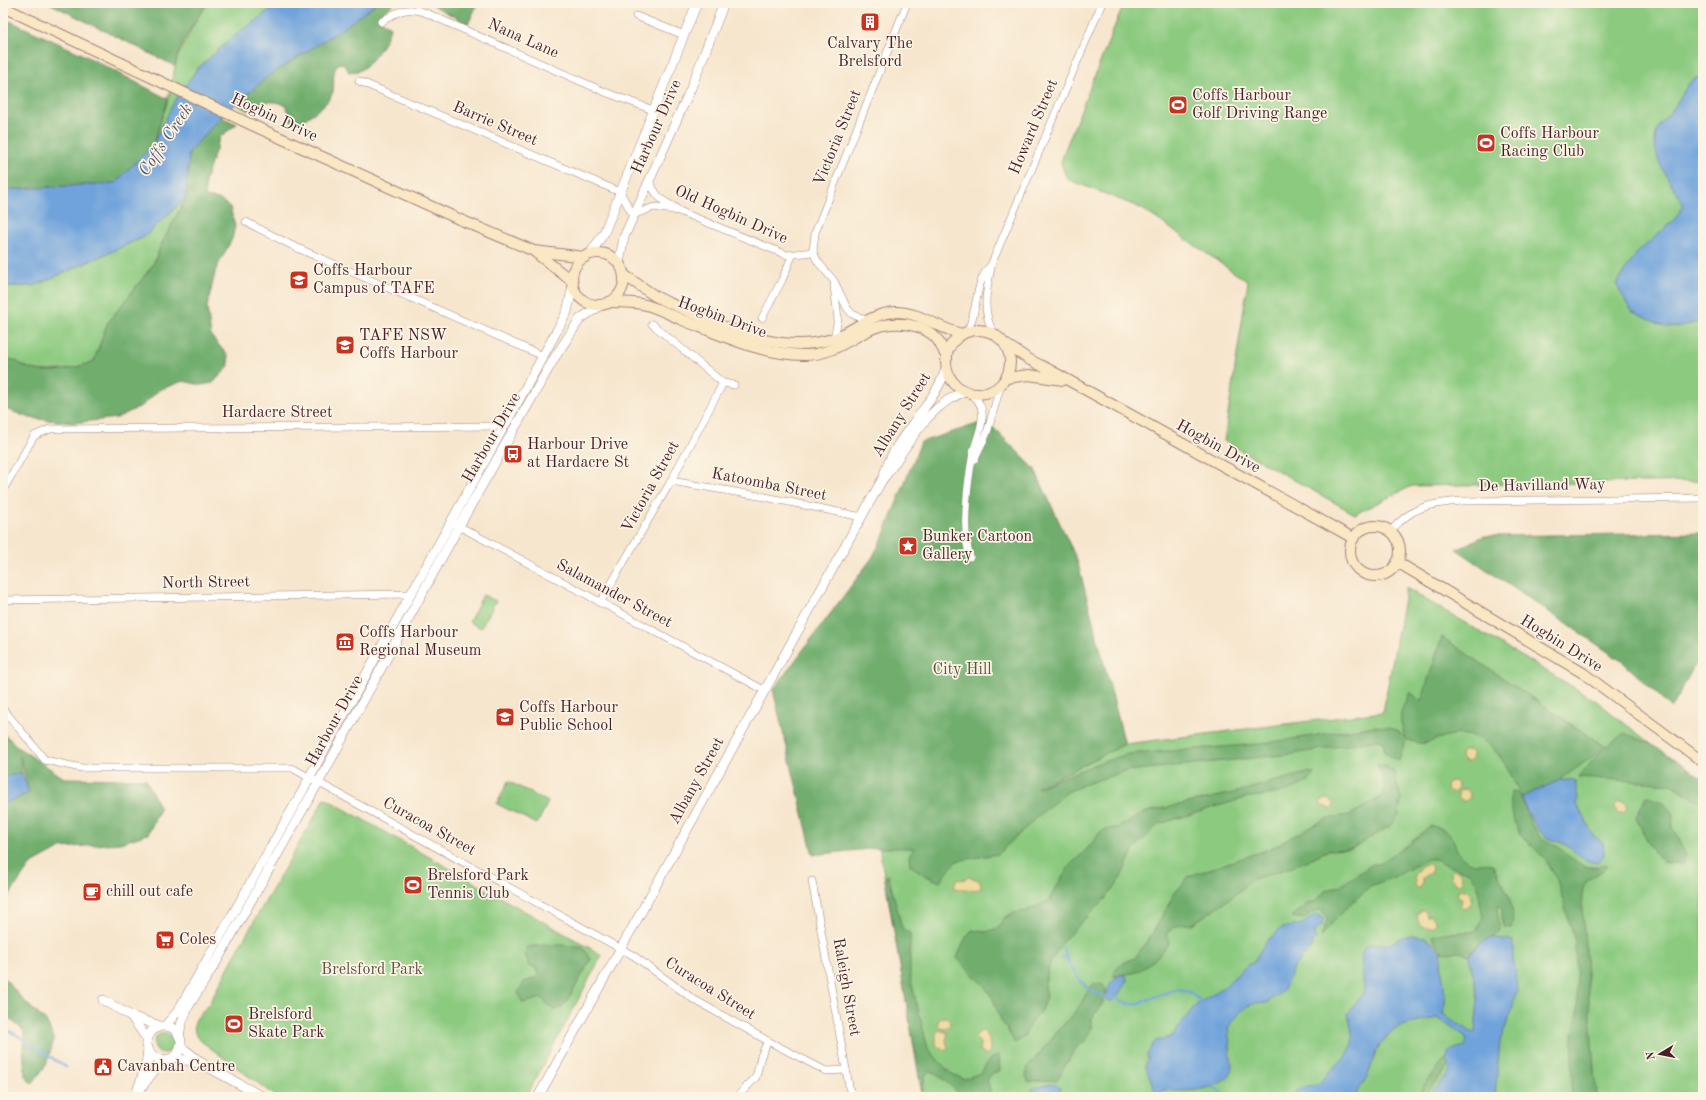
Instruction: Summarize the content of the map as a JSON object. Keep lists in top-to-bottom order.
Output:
{
  "streets": {
    "main road": ["Hogbin Drive"],
    "street": [
      "Nana Lane",
      "Barrie Street",
      "Harbour Drive",
      "Howard Street",
      "Victoria Street",
      "Old Hogbin Drive",
      "Hardacre Street",
      "Albany Street",
      "Katoomba Street",
      "De Havilland Way",
      "North Street",
      "Salamander Street",
      "Curacoa Street",
      "Raleigh Street"
    ]
  },
  "crossings": [
    ["Nana Lane", "Harbour Drive"],
    ["Hogbin Drive", "Harbour Drive"],
    ["Hogbin Drive", "Howard Street"],
    ["Hogbin Drive", "Albany Street"],
    ["Hogbin Drive", "De Havilland Way"],
    ["Barrie Street", "Harbour Drive"],
    ["Harbour Drive", "Old Hogbin Drive"],
    ["Harbour Drive", "Hardacre Street"],
    ["Harbour Drive", "North Street"],
    ["Harbour Drive", "Salamander Street"],
    ["Harbour Drive", "Curacoa Street"],
    ["Howard Street", "Albany Street"],
    ["Victoria Street", "Old Hogbin Drive"],
    ["Victoria Street", "Katoomba Street"],
    ["Victoria Street", "Salamander Street"],
    ["Albany Street", "Katoomba Street"],
    ["Albany Street", "Salamander Street"],
    ["Albany Street", "Curacoa Street"],
    ["Curacoa Street", "Raleigh Street"]
  ],
  "water": ["Coffs Creek"],
  "parks": ["City Hill", "Brelsford Park"],
  "places": {
    "building": ["Calvary The Brelsford"],
    "sports": [
      "Coffs Harbour Golf Driving Range",
      "Coffs Harbour Racing Club",
      "Brelsford Park Tennis Club",
      "Brelsford Skate Park"
    ],
    "school or university": ["Coffs Harbour Campus of TAFE", "TAFE NSW Coffs Harbour", "Coffs Harbour Public School"],
    "bus stop": ["Harbour Drive at Hardacre St"],
    "place": ["Bunker Cartoon Gallery"],
    "museum": ["Coffs Harbour Regional Museum"],
    "cafe": ["chill out cafe"],
    "supermarket": ["Coles"],
    "public building": ["Cavanbah Centre"]
  },
  "north": "left"
}
